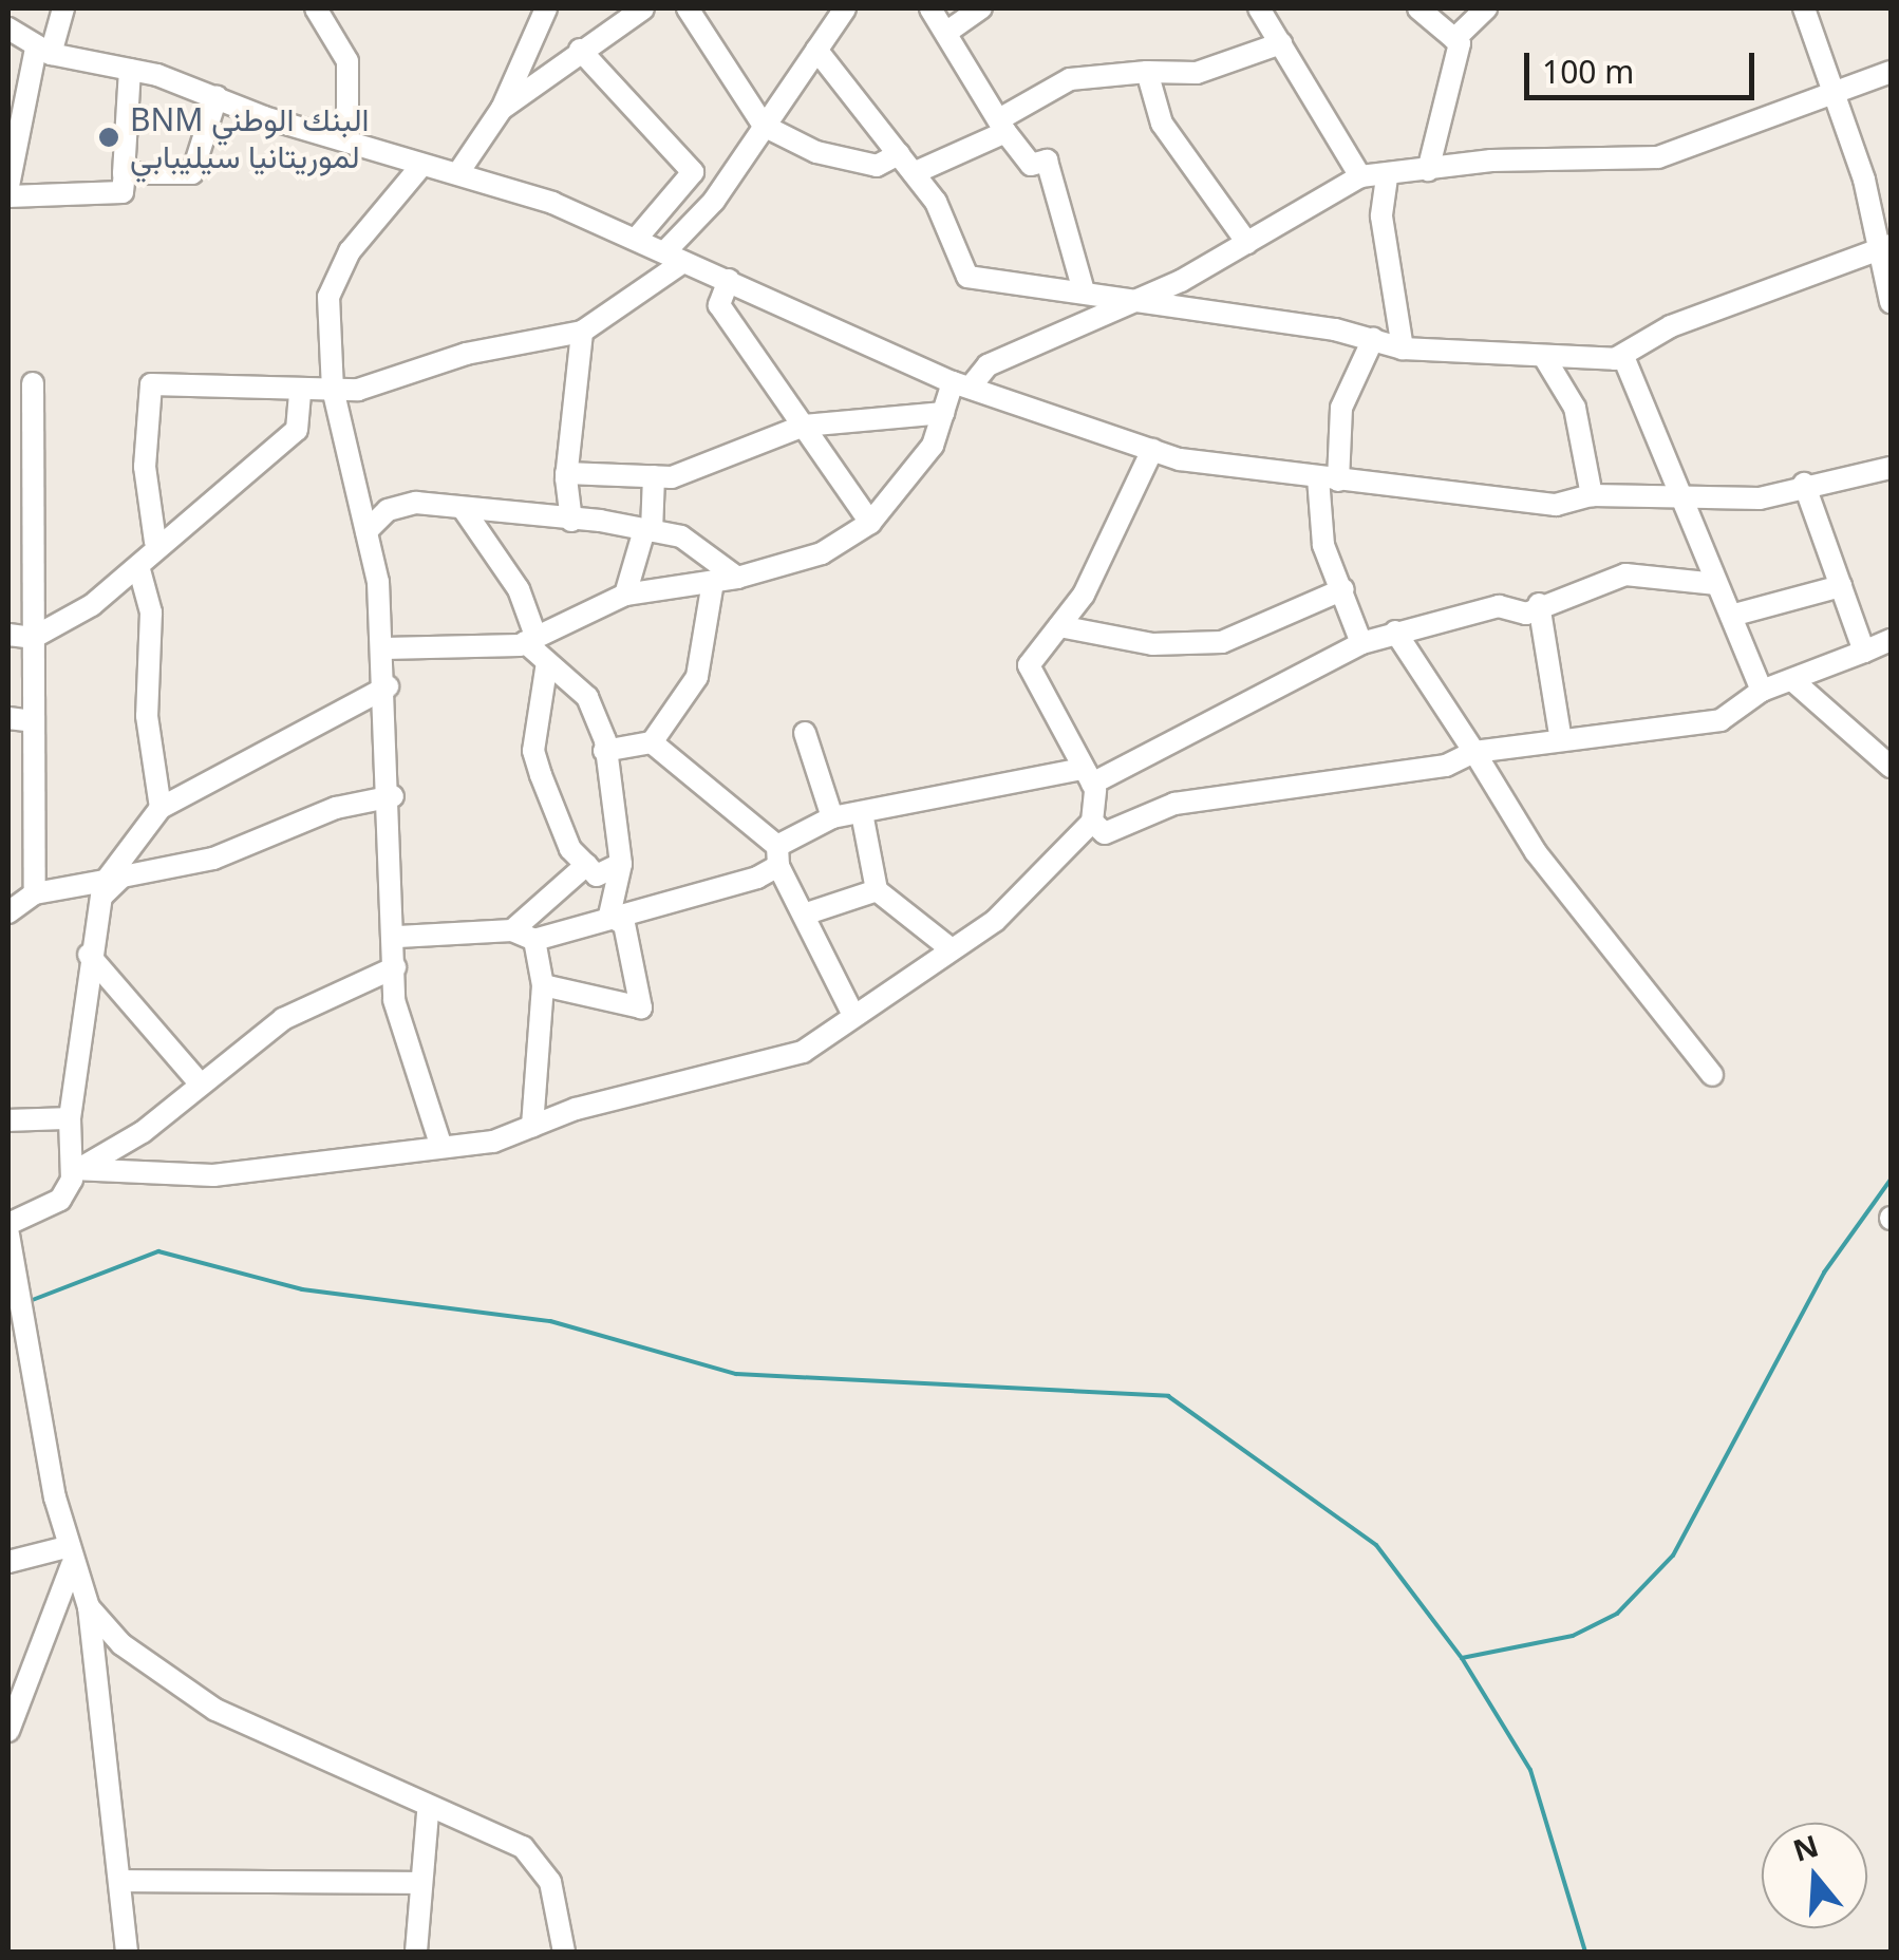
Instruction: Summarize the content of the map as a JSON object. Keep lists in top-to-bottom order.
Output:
{
  "places": ["BNM البنك الوطني لموريتانيا سيليبابي"],
  "scale_bar": "100 m",
  "north": "top"
}
